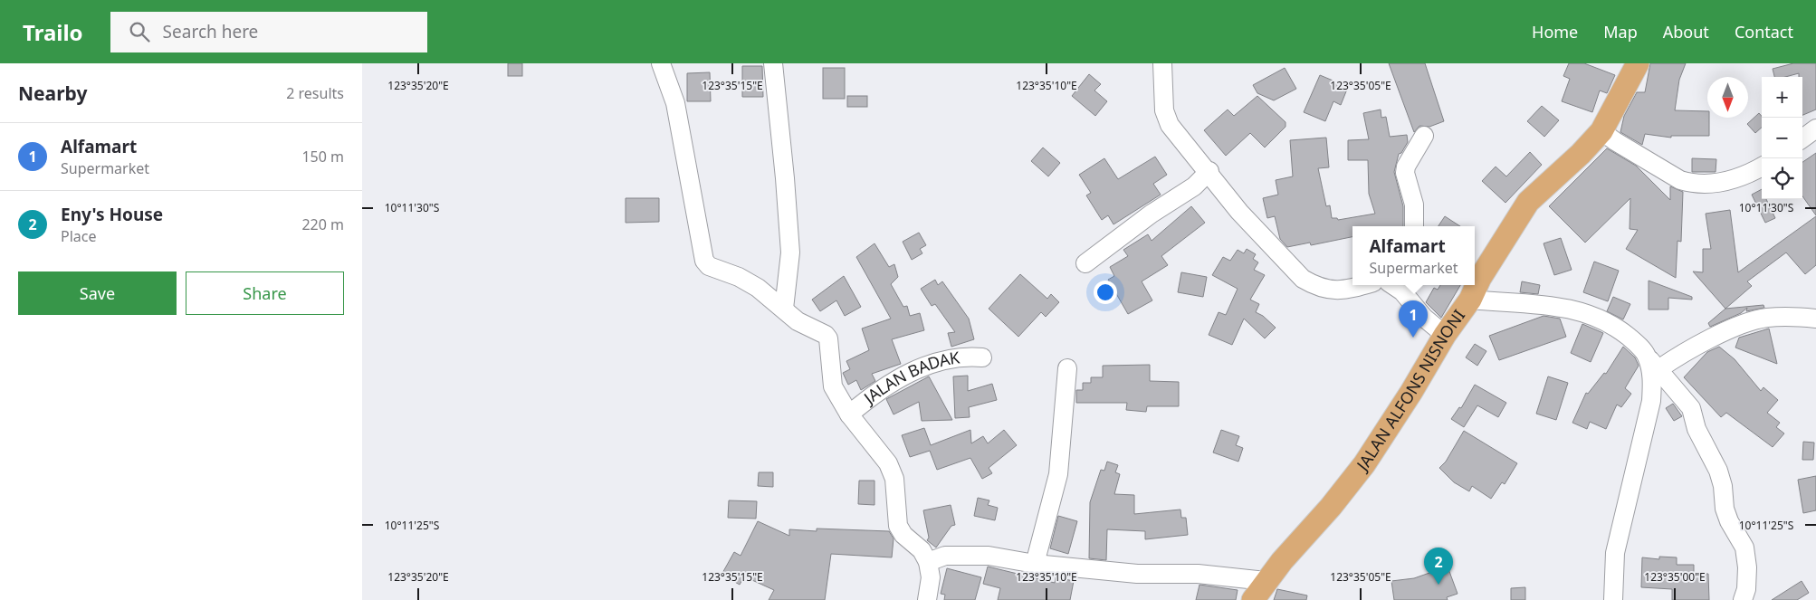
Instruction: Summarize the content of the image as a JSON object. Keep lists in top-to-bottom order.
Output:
{
  "streets": {
    "main road": ["JALAN ALFONS NISNONI"],
    "street": ["JALAN BADAK"]
  },
  "north": "bottom",
  "page": {
    "header": "Trailo",
    "search": "Search here",
    "nav": [
      "Home",
      "Map",
      "About",
      "Contact"
    ],
    "heading": ["Nearby", "2 results"],
    "map_buttons": ["+", "−"],
    "list": [
      {
        "mark": "1",
        "name": "Alfamart",
        "note": "Supermarket",
        "value": "150 m"
      },
      {
        "mark": "2",
        "name": "Eny's House",
        "note": "Place",
        "value": "220 m"
      }
    ],
    "popup": ["Alfamart", "Supermarket"],
    "buttons": ["Save", "Share"],
    "pins": ["1", "2"]
  },
  "coordinates": [
    "123°35'20\"E",
    "123°35'15\"E",
    "123°35'10\"E",
    "123°35'05\"E",
    "10°11'30\"S",
    "10°11'25\"S",
    "123°35'00\"E"
  ]
}
